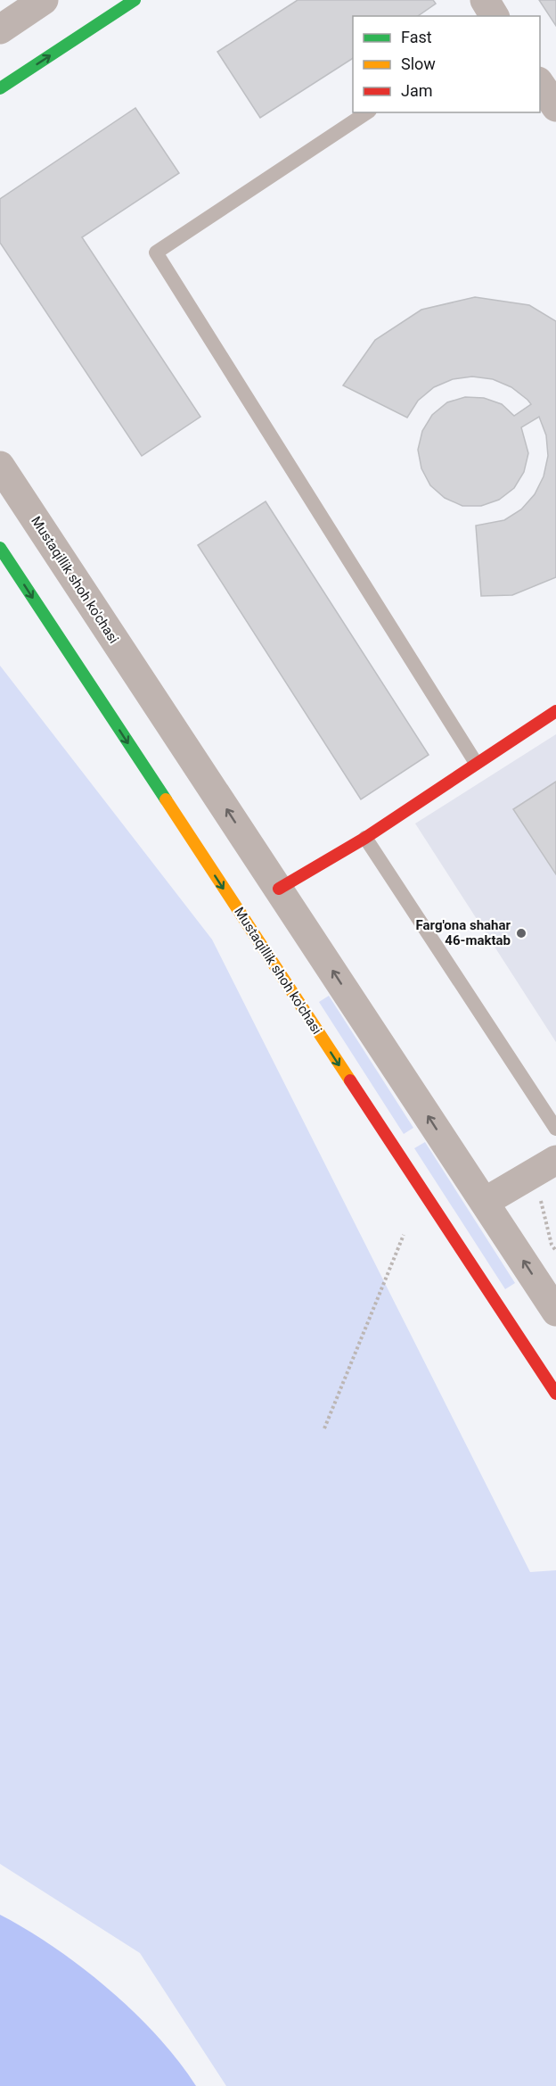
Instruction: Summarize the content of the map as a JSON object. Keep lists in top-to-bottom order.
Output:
{
  "streets": {
    "street": ["Mustaqillik shoh ko'chasi"]
  },
  "places": ["Farg'ona shahar 46-maktab"],
  "legend": ["Fast", "Slow", "Jam"]
}
